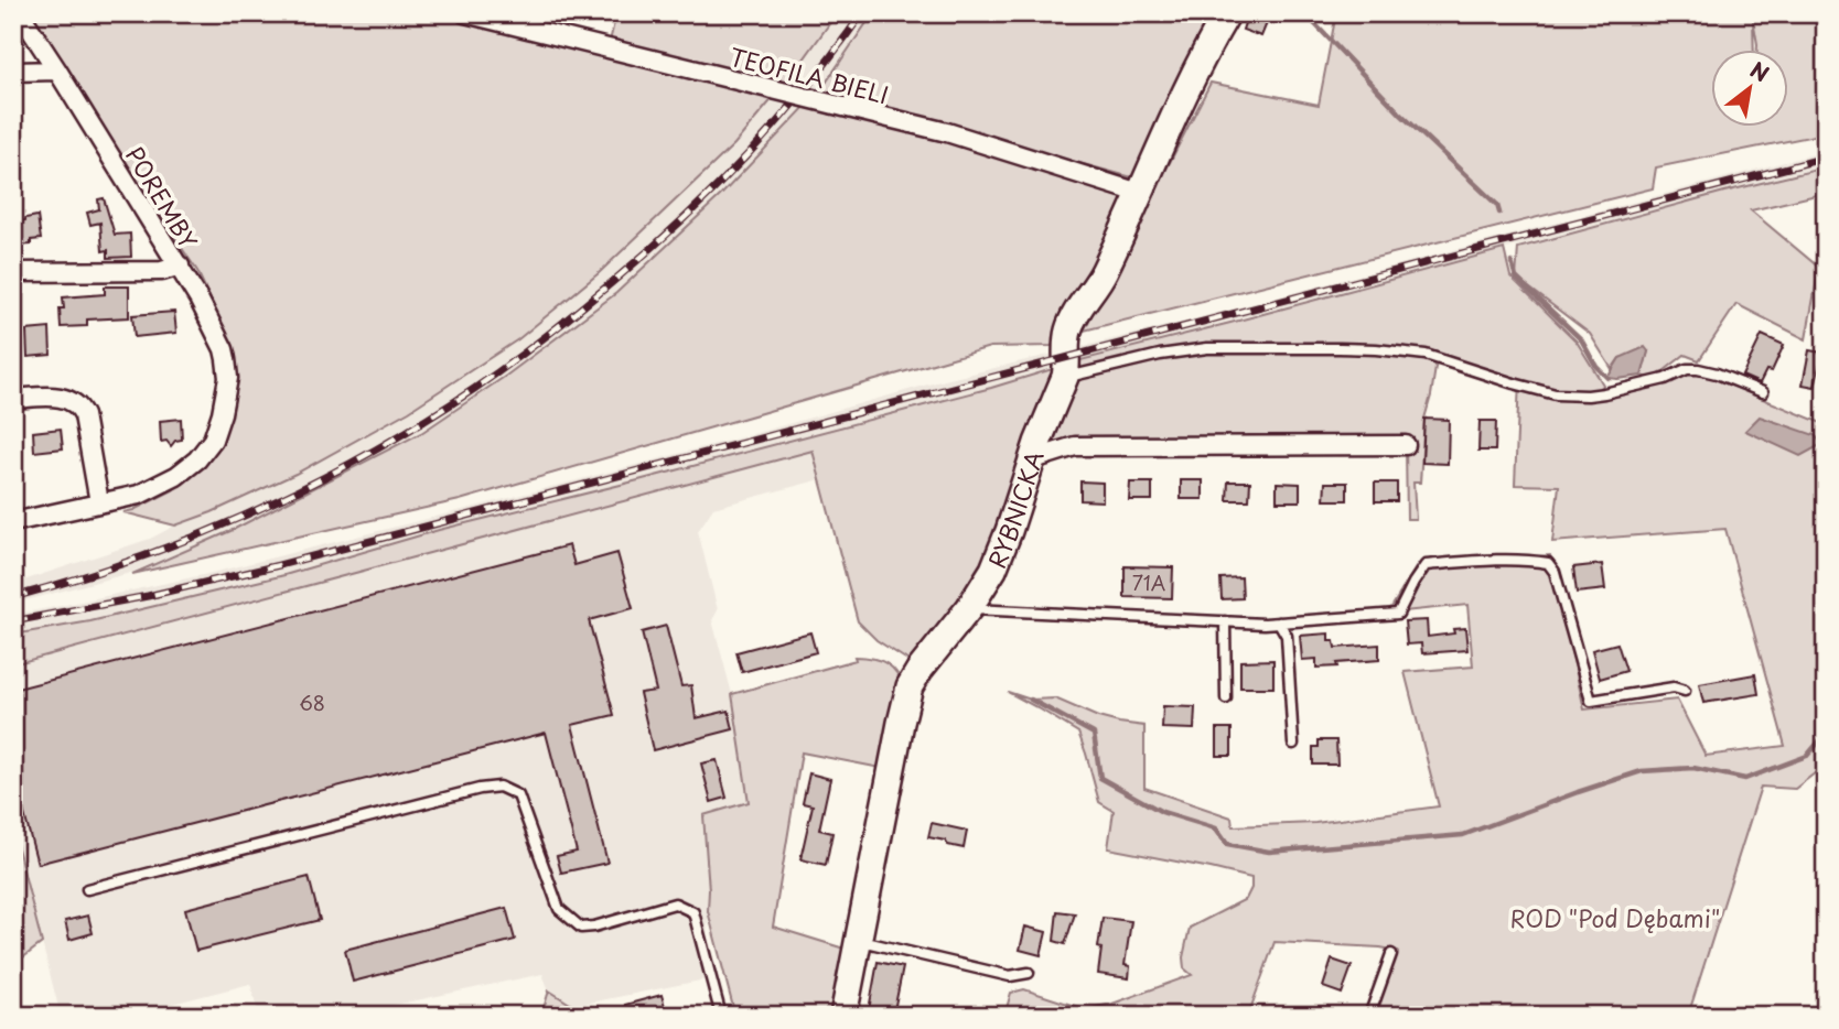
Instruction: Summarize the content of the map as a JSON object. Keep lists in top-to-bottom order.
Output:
{
  "streets": {
    "street": ["TEOFILA BIELI", "POREMBY", "RYBNICKA"]
  },
  "crossings": [
    ["TEOFILA BIELI", "RYBNICKA"]
  ],
  "parks": ["ROD \"Pod Dębami\""],
  "house_numbers": ["71A", "68"],
  "north": "top right"
}
